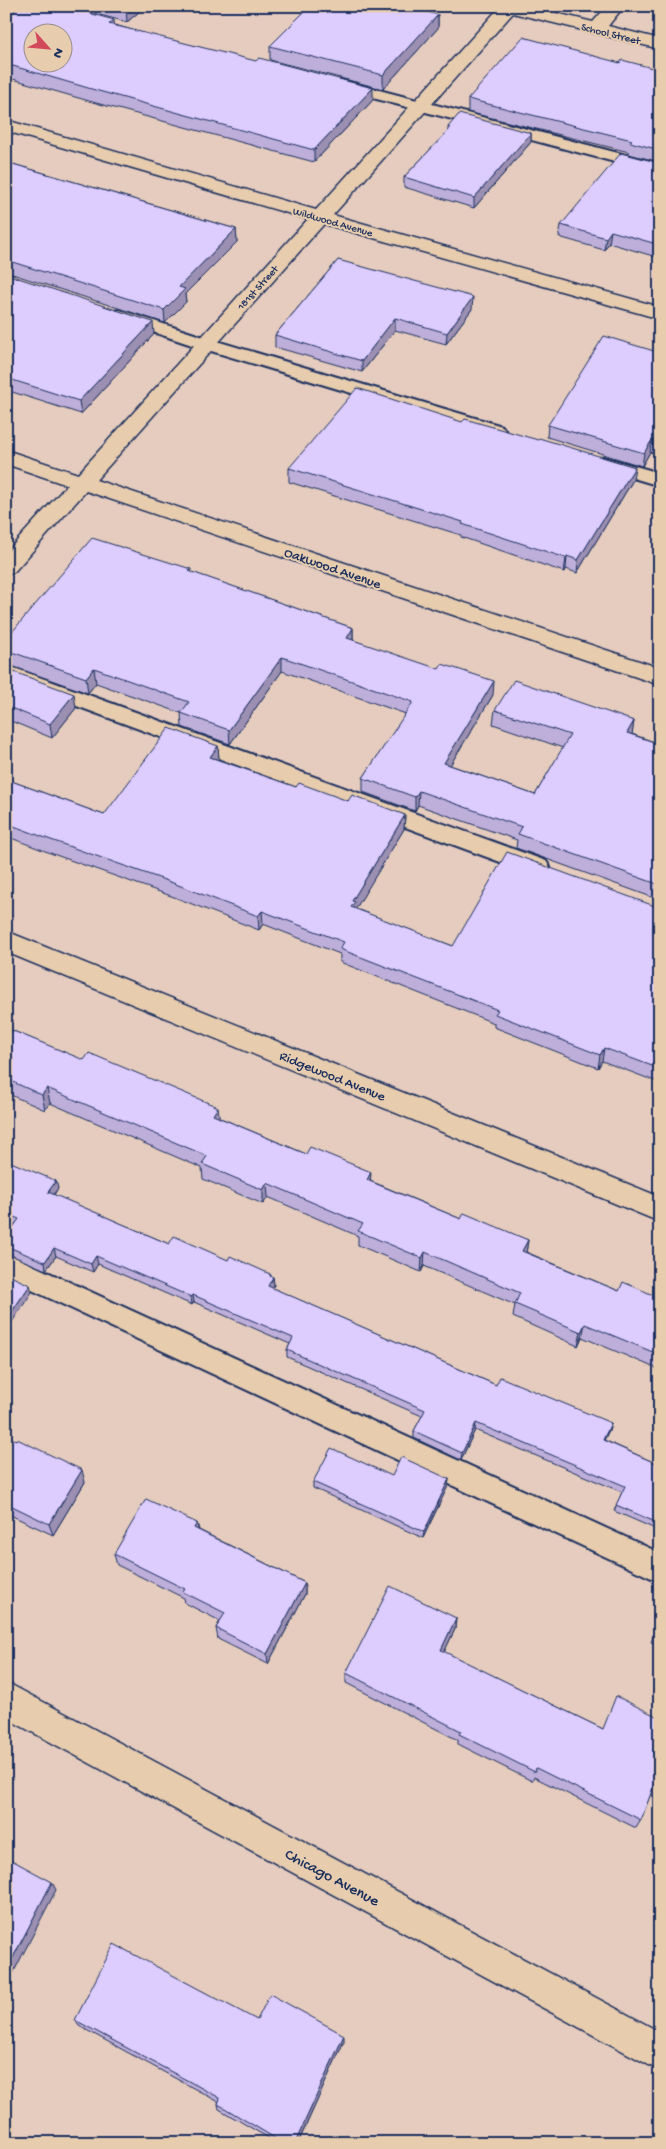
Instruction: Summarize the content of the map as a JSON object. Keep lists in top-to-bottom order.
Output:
{
  "streets": {
    "street": [
      "School Street",
      "Wildwood Avenue",
      "181st Street",
      "Oakwood Avenue",
      "Ridgewood Avenue",
      "Chicago Avenue"
    ]
  },
  "crossings": [
    ["School Street", "181st Street"],
    ["Wildwood Avenue", "181st Street"],
    ["181st Street", "Oakwood Avenue"]
  ],
  "north": "bottom right"
}
